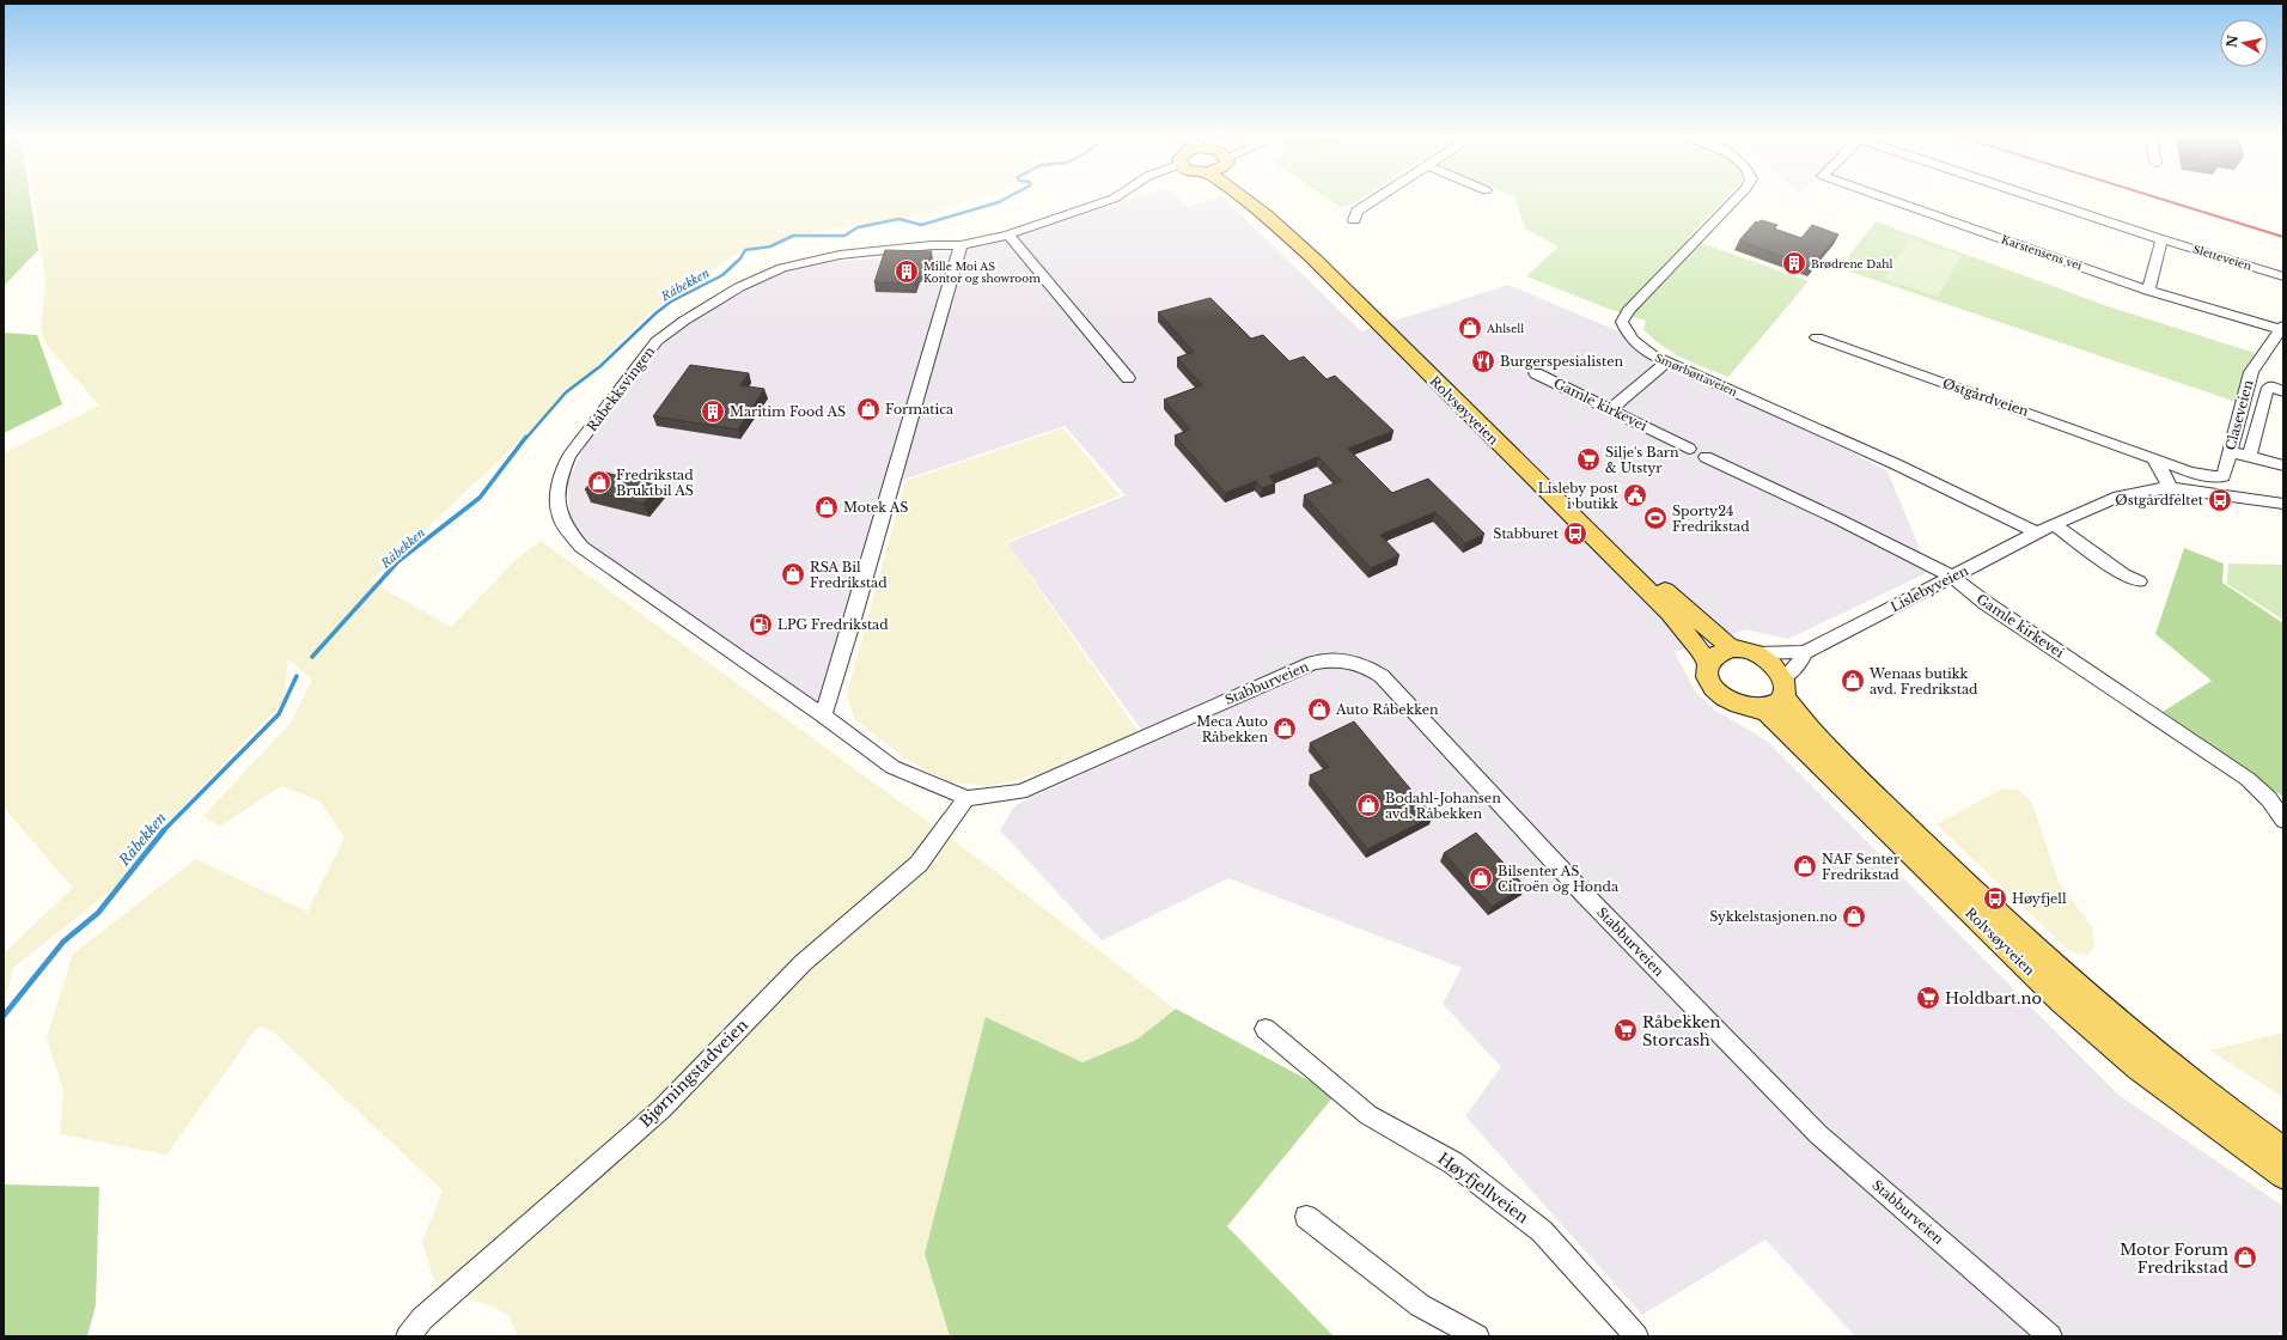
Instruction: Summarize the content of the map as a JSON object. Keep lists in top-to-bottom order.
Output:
{
  "streets": {
    "main road": ["Rolvsøyveien"],
    "street": [
      "Karstensens vei",
      "Sletteveien",
      "Smørbøttaveien",
      "Råbekksvingen",
      "Østgårdveien",
      "Gamle kirkevei",
      "Claseveien",
      "Lislebyveien",
      "Stabburveien",
      "Bjørningstadveien",
      "Høyfjellveien"
    ]
  },
  "crossings": [
    ["Karstensens vei", "Claseveien"],
    ["Smørbøttaveien", "Lislebyveien"],
    ["Råbekksvingen", "Stabburveien"],
    ["Østgårdveien", "Claseveien"],
    ["Gamle kirkevei", "Lislebyveien"],
    ["Rolvsøyveien", "Lislebyveien"],
    ["Stabburveien", "Bjørningstadveien"]
  ],
  "water": ["Råbekken"],
  "places": {
    "building": ["Brødrene Dahl", "Mille Moi AS Kontor og showroom", "Maritim Food AS"],
    "shop": [
      "Ahlsell",
      "Formatica",
      "Fredrikstad Bruktbil AS",
      "Motek AS",
      "RSA Bil Fredrikstad",
      "Wenaas butikk avd. Fredrikstad",
      "Auto Råbekken",
      "Meca Auto Råbekken",
      "Bodahl-Johansen avd. Råbekken",
      "NAF Senter Fredrikstad",
      "Bilsenter AS Citroën og Honda",
      "Sykkelstasjonen.no",
      "Motor Forum Fredrikstad"
    ],
    "restaurant": ["Burgerspesialisten"],
    "supermarket": ["Silje's Barn & Utstyr", "Holdbart.no", "Råbekken Storcash"],
    "public building": ["Lisleby post i butikk"],
    "bus stop": ["Østgårdfeltet", "Stabburet", "Høyfjell"],
    "sports": ["Sporty24 Fredrikstad"],
    "fuel station": ["LPG Fredrikstad"]
  },
  "north": "left"
}
